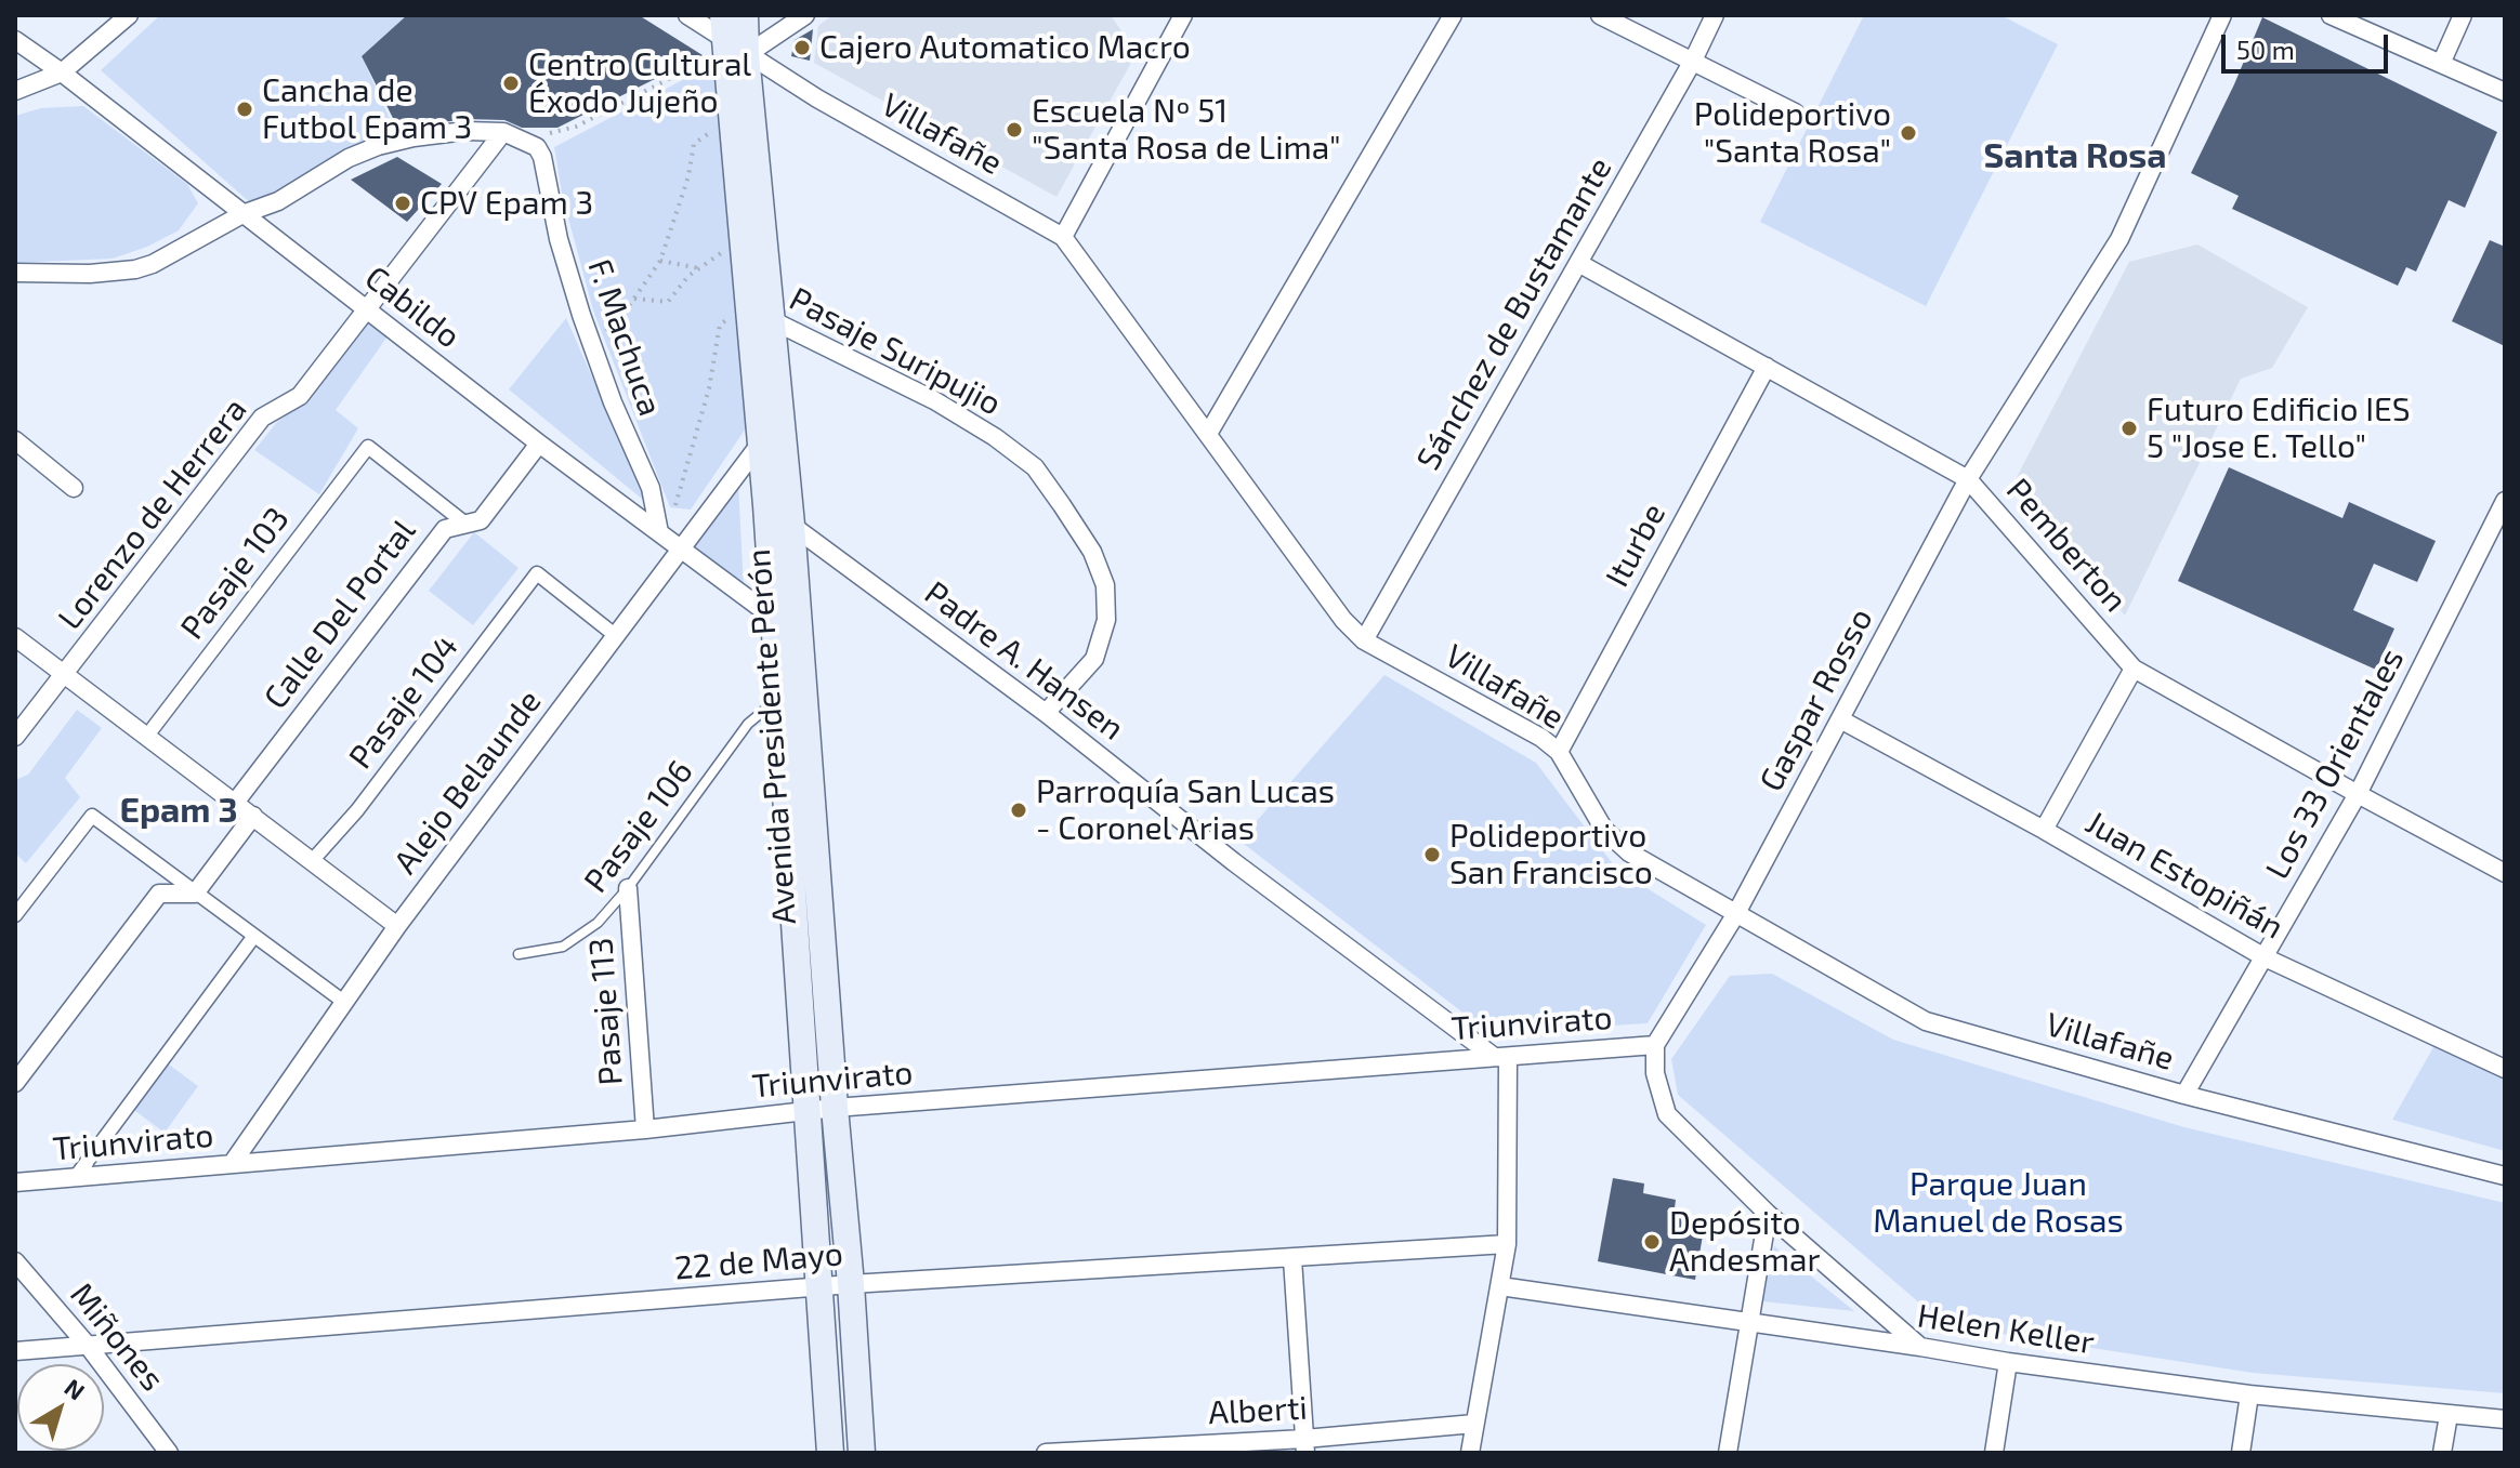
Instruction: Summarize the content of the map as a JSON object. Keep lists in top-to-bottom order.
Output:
{
  "streets": {
    "main road": ["Avenida Presidente Perón"],
    "street": [
      "Villafañe",
      "Cabildo",
      "Sánchez de Bustamante",
      "F. Machuca",
      "Pasaje Suripujio",
      "Lorenzo de Herrera",
      "Iturbe",
      "Pemberton",
      "Pasaje 103",
      "Calle Del Portal",
      "Padre A. Hansen",
      "Gaspar Rosso",
      "Pasaje 104",
      "Los 33 Orientales",
      "Alejo Belaunde",
      "Juan Estopiñán",
      "Pasaje 113",
      "Triunvirato",
      "22 de Mayo",
      "Helen Keller",
      "Miñones",
      "Alberti"
    ],
    "lane": ["Pasaje 106"]
  },
  "crossings": [
    ["Villafañe", "Sánchez de Bustamante"],
    ["Villafañe", "Iturbe"],
    ["Villafañe", "Gaspar Rosso"],
    ["Villafañe", "Avenida Presidente Perón"],
    ["Villafañe", "Los 33 Orientales"],
    ["Cabildo", "F. Machuca"],
    ["Cabildo", "Lorenzo de Herrera"],
    ["Cabildo", "Calle Del Portal"],
    ["Cabildo", "Avenida Presidente Perón"],
    ["Cabildo", "Alejo Belaunde"],
    ["Sánchez de Bustamante", "Pemberton"],
    ["F. Machuca", "Lorenzo de Herrera"],
    ["Pasaje Suripujio", "Padre A. Hansen"],
    ["Pasaje Suripujio", "Avenida Presidente Perón"],
    ["Iturbe", "Pemberton"],
    ["Pemberton", "Gaspar Rosso"],
    ["Pemberton", "Los 33 Orientales"],
    ["Pasaje 103", "Calle Del Portal"],
    ["Padre A. Hansen", "Avenida Presidente Perón"],
    ["Padre A. Hansen", "Triunvirato"],
    ["Gaspar Rosso", "Juan Estopiñán"],
    ["Gaspar Rosso", "Triunvirato"],
    ["Pasaje 104", "Alejo Belaunde"],
    ["Avenida Presidente Perón", "Alejo Belaunde"],
    ["Avenida Presidente Perón", "Pasaje 106"],
    ["Avenida Presidente Perón", "Triunvirato"],
    ["Avenida Presidente Perón", "22 de Mayo"],
    ["Los 33 Orientales", "Juan Estopiñán"],
    ["Alejo Belaunde", "Triunvirato"],
    ["Pasaje 106", "Pasaje 113"],
    ["Pasaje 113", "Triunvirato"],
    ["22 de Mayo", "Miñones"]
  ],
  "districts": ["Santa Rosa", "Epam 3"],
  "parks": ["Parque Juan Manuel de Rosas"],
  "places": [
    "Cajero Automatico Macro",
    "Centro Cultural Éxodo Jujeño",
    "Cancha de Futbol Epam 3",
    "Escuela Nº 51 \"Santa Rosa de Lima\"",
    "Polideportivo \"Santa Rosa\"",
    "CPV Epam 3",
    "Futuro Edificio IES 5 \"Jose E. Tello\"",
    "Parroquía San Lucas - Coronel Arias",
    "Polideportivo San Francisco",
    "Depósito Andesmar"
  ],
  "scale_bar": "50 m",
  "north": "top right"
}
